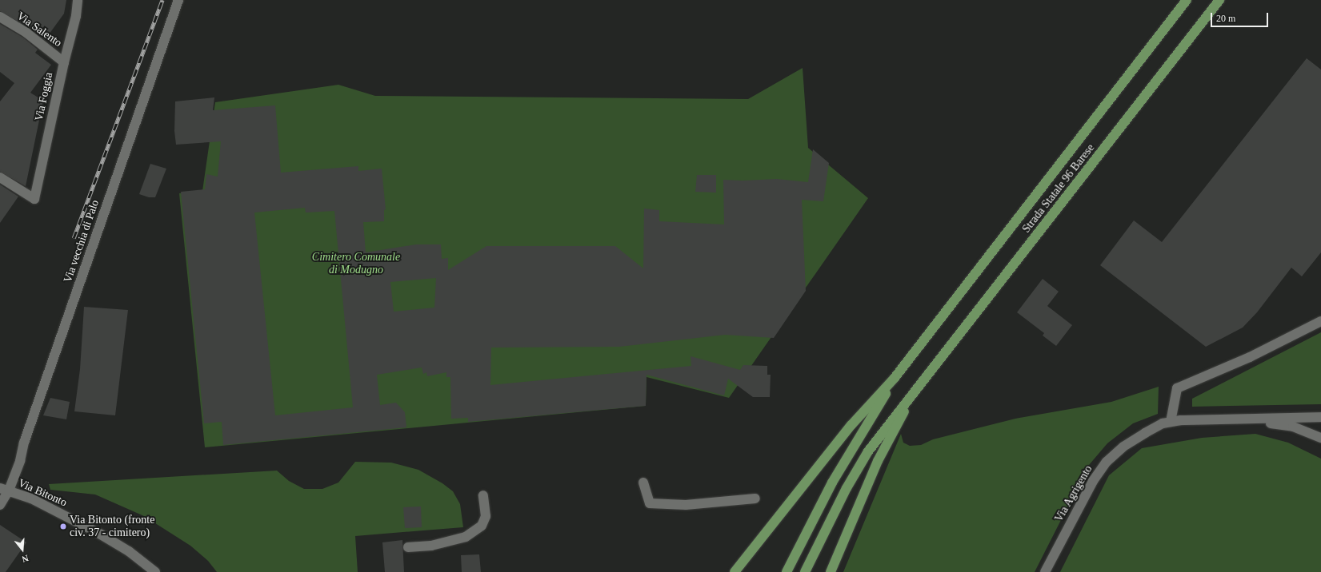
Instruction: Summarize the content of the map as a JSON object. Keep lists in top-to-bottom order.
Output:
{
  "streets": {
    "main road": ["Strada Statale 96 Barese"],
    "street": [
      "Via Salento",
      "Via Foggia",
      "Via vecchia di Palo",
      "Via Bitonto",
      "Via Agrigento"
    ]
  },
  "crossings": [
    ["Via Salento", "Via Foggia"],
    ["Via vecchia di Palo", "Via Bitonto"]
  ],
  "parks": ["Cimitero Comunale di Modugno"],
  "places": ["Via Bitonto (fronte civ. 37 - cimitero)"],
  "scale_bar": "20 m",
  "north": "bottom"
}
